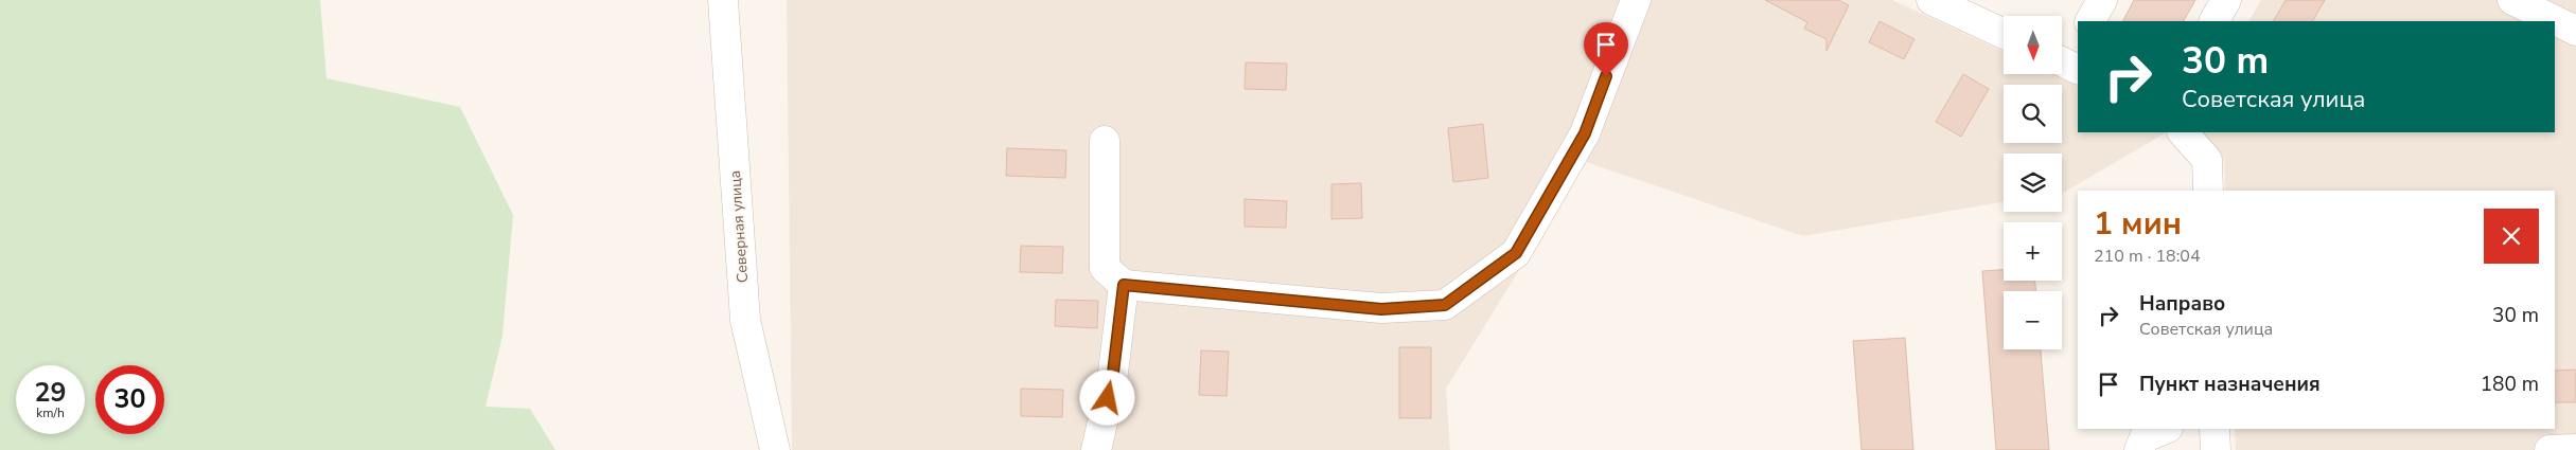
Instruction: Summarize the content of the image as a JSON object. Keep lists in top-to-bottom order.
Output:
{
  "streets": {
    "street": ["Северная улица"]
  },
  "north": "bottom",
  "page": {
    "map_buttons": ["+", "−"],
    "turn": ["30 m", "Советская улица"],
    "heading": ["1 мин", "210 m · 18:04"],
    "list": [
      {
        "name": "Направо",
        "note": "Советская улица",
        "value": "30 m"
      },
      {
        "name": "Пункт назначения",
        "value": "180 m"
      }
    ],
    "speed": "29 km/h",
    "limit": "30"
  }
}
